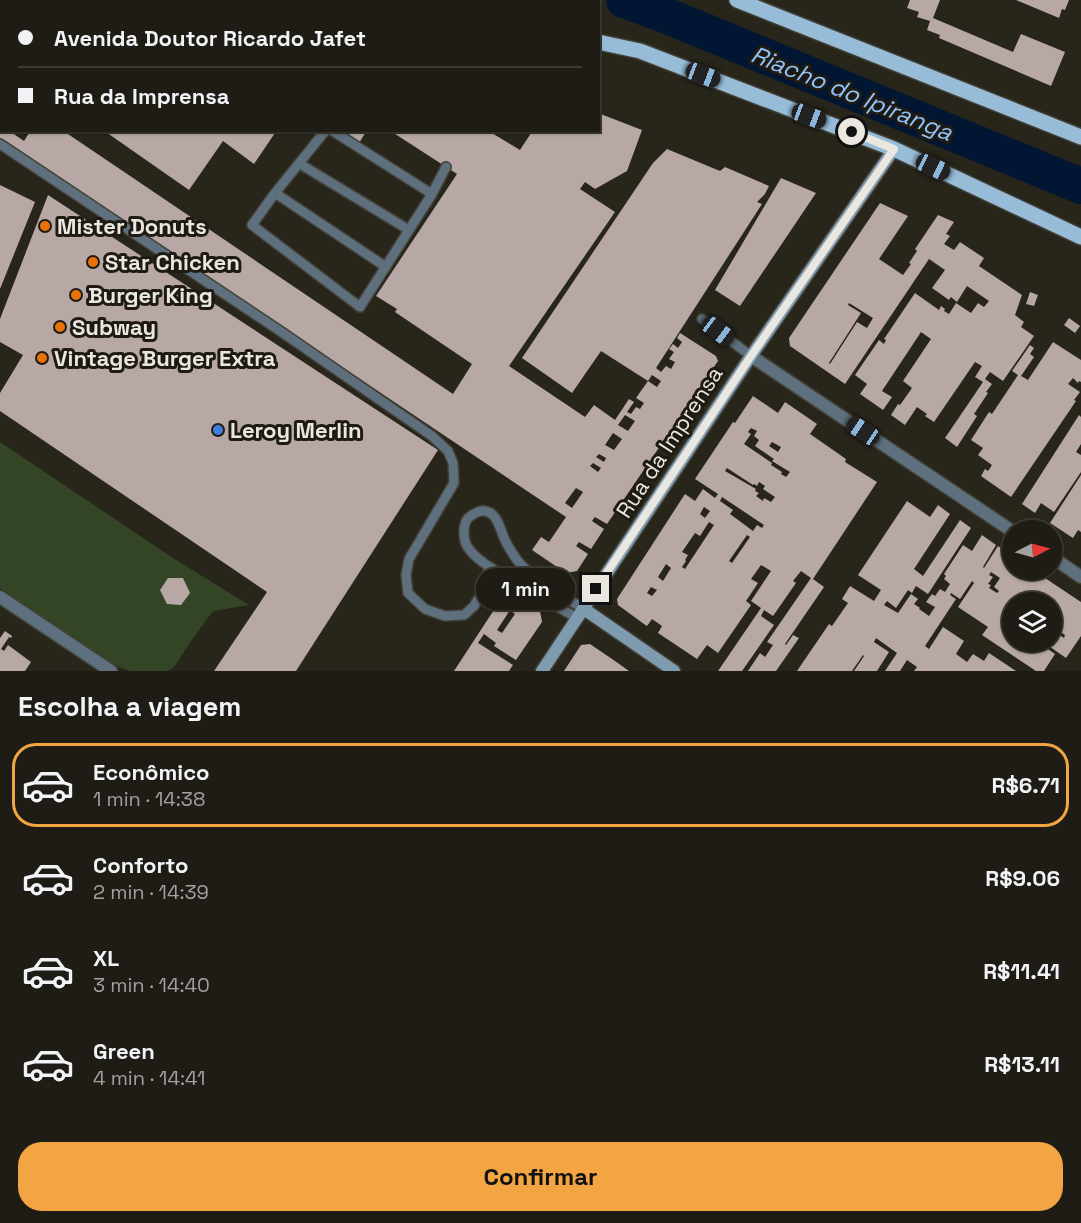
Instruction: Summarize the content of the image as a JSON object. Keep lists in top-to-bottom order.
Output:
{
  "streets": {
    "street": ["Rua da Imprensa"]
  },
  "water": ["Riacho do Ipiranga"],
  "places": [
    "Mister Donuts",
    "Star Chicken",
    "Burger King",
    "Subway",
    "Vintage Burger Extra",
    "Leroy Merlin"
  ],
  "north": "right",
  "page": {
    "banner": ["Avenida Doutor Ricardo Jafet", "Rua da Imprensa"],
    "bubble": "1 min",
    "heading": "Escolha a viagem",
    "list": [
      {
        "name": "Econômico",
        "note": "1 min · 14:38",
        "value": "R$6.71"
      },
      {
        "name": "Conforto",
        "note": "2 min · 14:39",
        "value": "R$9.06"
      },
      {
        "name": "XL",
        "note": "3 min · 14:40",
        "value": "R$11.41"
      },
      {
        "name": "Green",
        "note": "4 min · 14:41",
        "value": "R$13.11"
      }
    ],
    "buttons": "Confirmar"
  }
}
